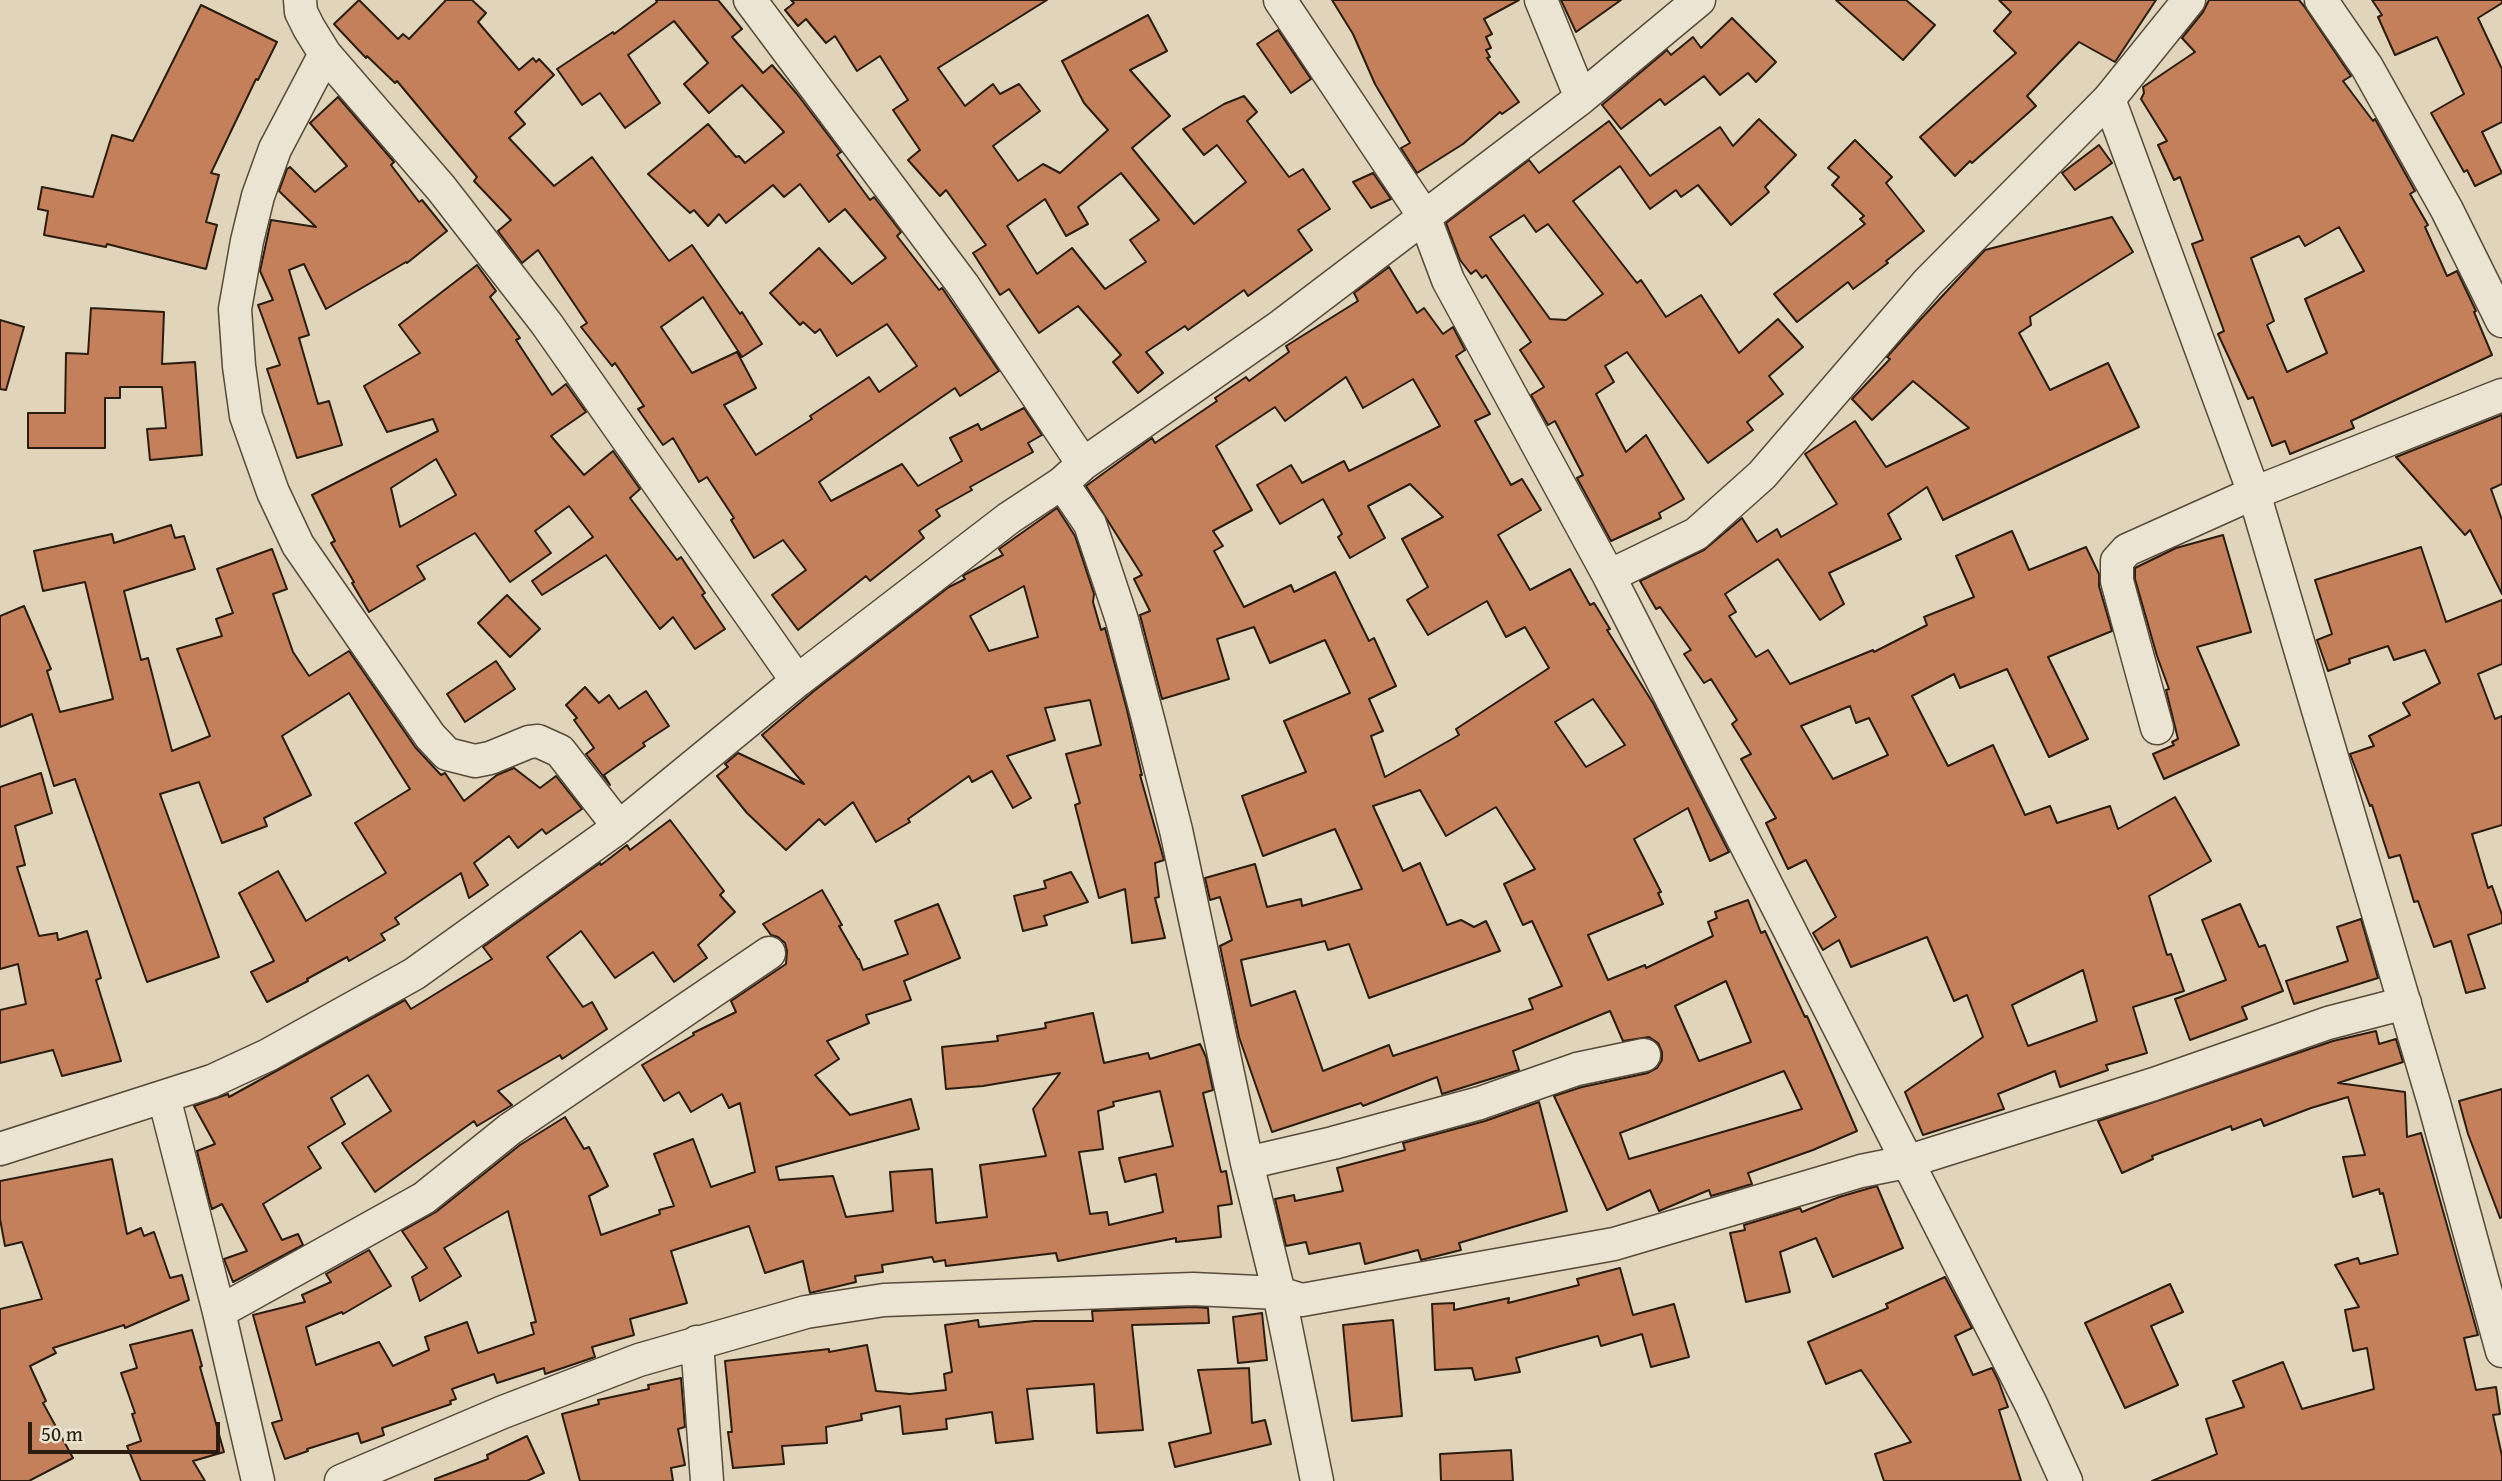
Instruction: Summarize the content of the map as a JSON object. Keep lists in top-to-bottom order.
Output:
{
  "scale_bar": "50 m"
}
